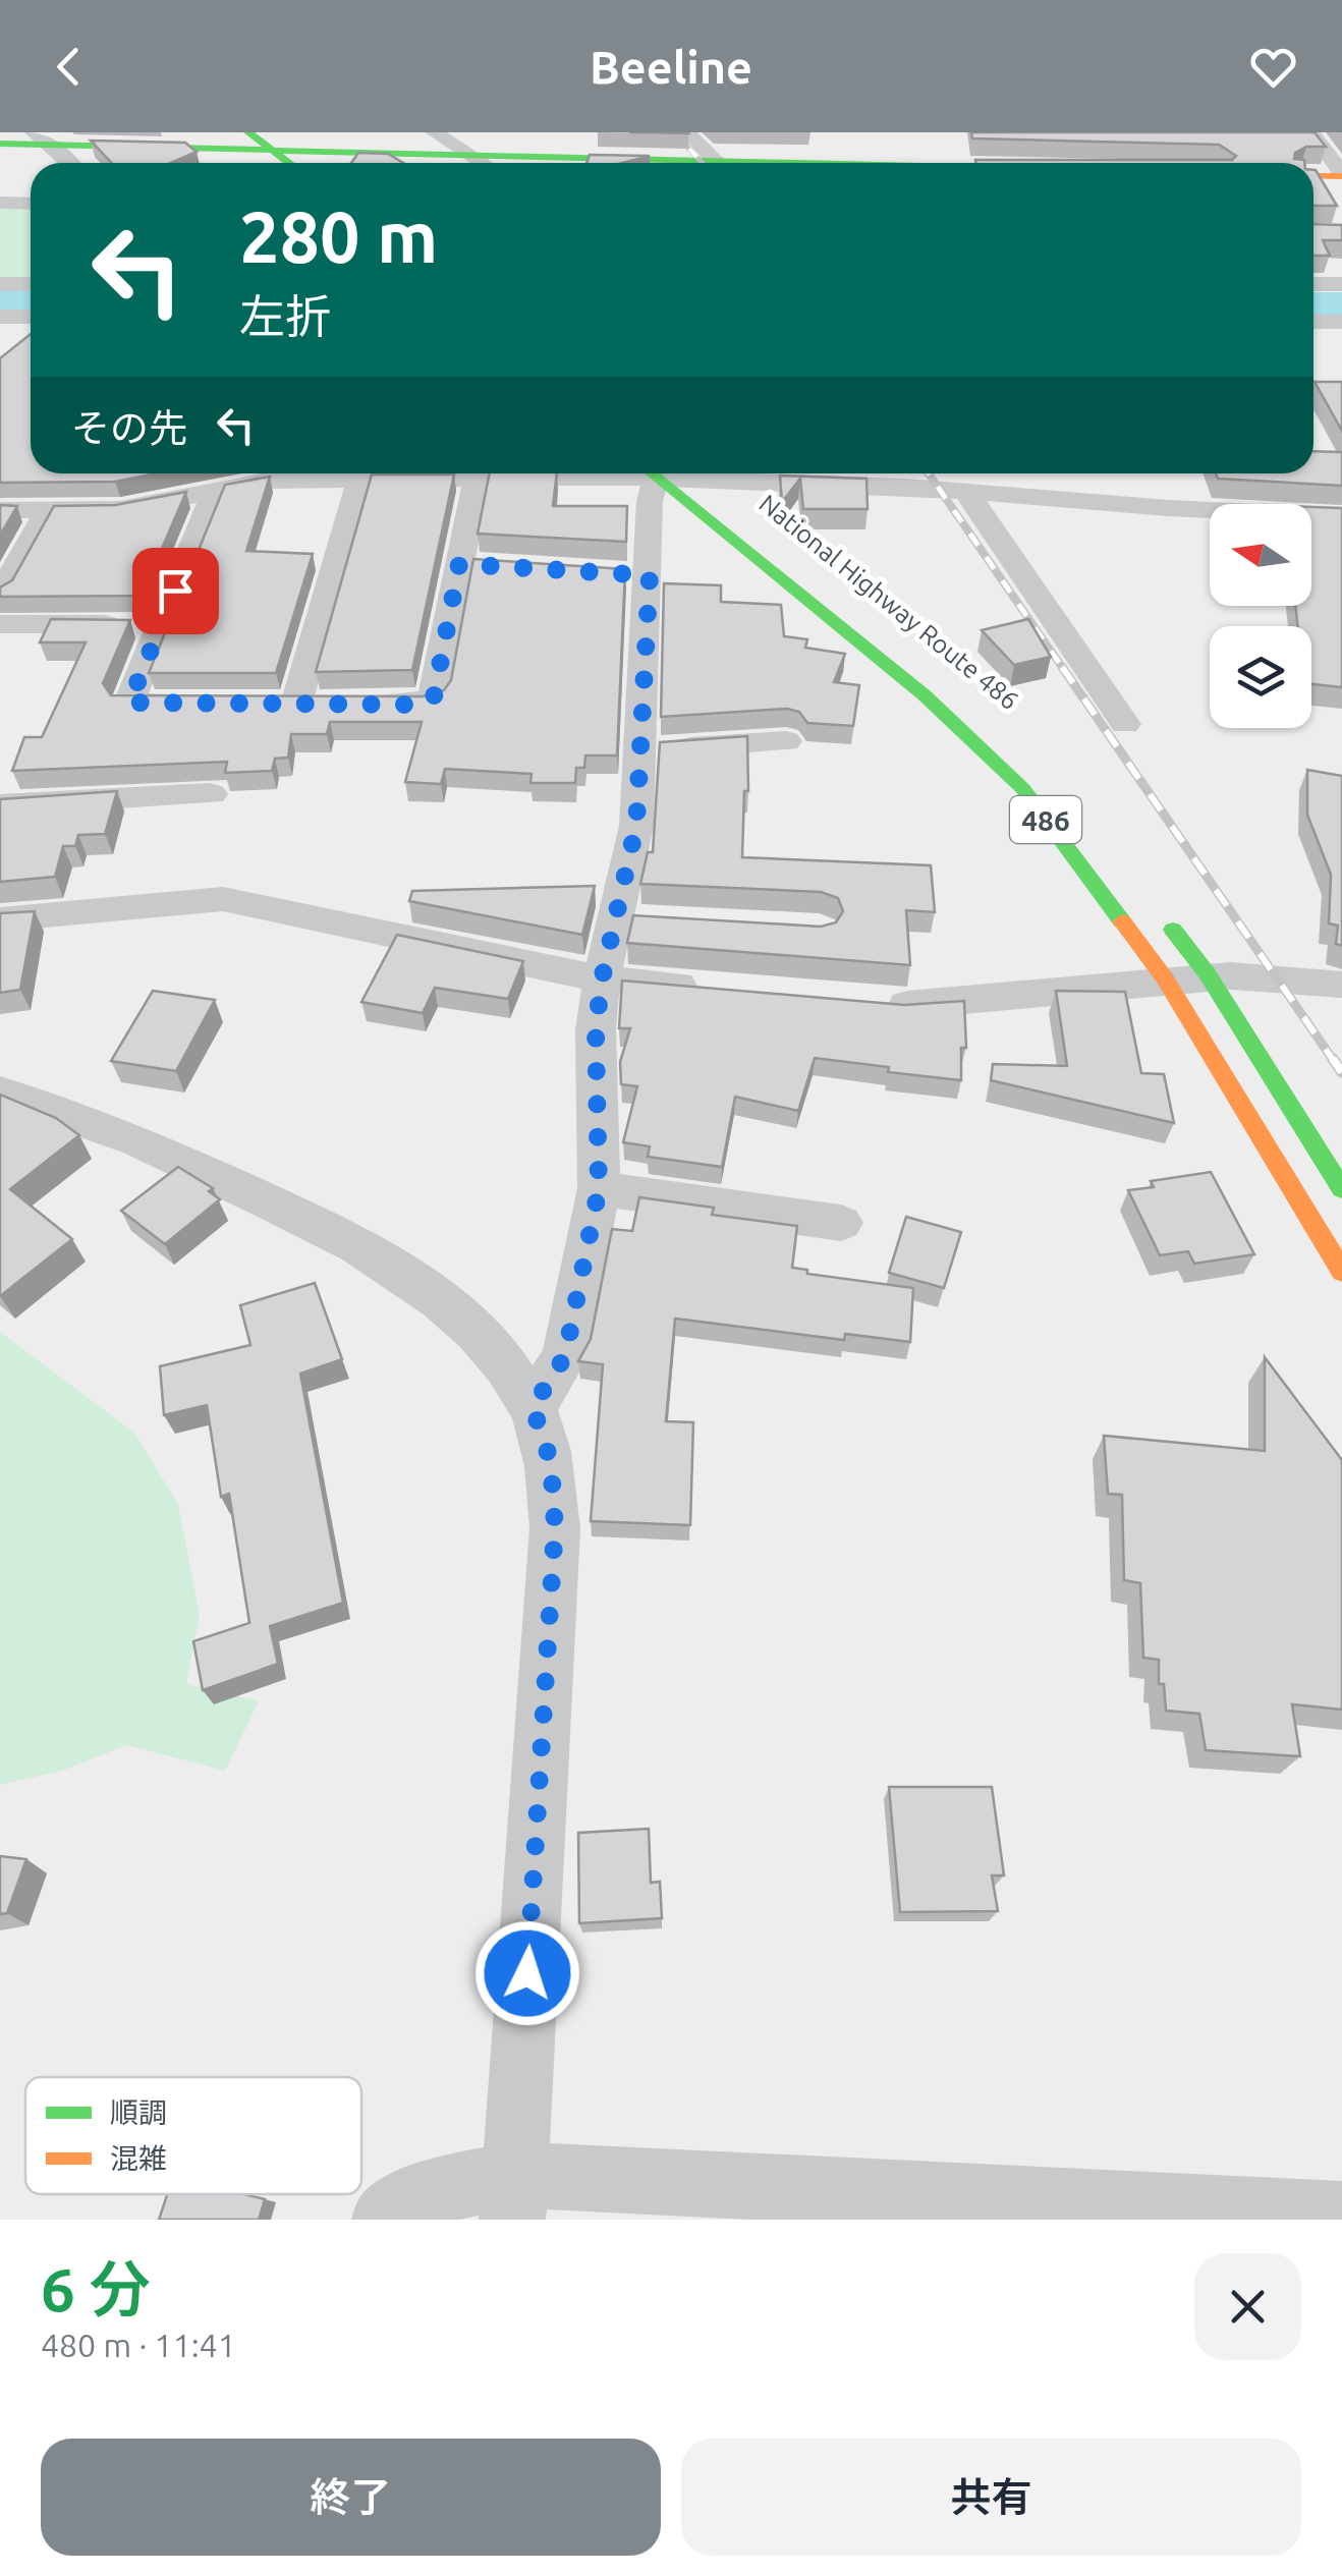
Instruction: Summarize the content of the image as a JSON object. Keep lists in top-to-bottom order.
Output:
{
  "streets": {
    "main road": ["National Highway Route 486", "486"]
  },
  "legend": ["順調", "混雑"],
  "north": "left",
  "page": {
    "header": "Beeline",
    "turn": ["280 m", "左折"],
    "then": "その先",
    "heading": ["6 分", "480 m · 11:41"],
    "buttons": ["終了", "共有"]
  }
}
